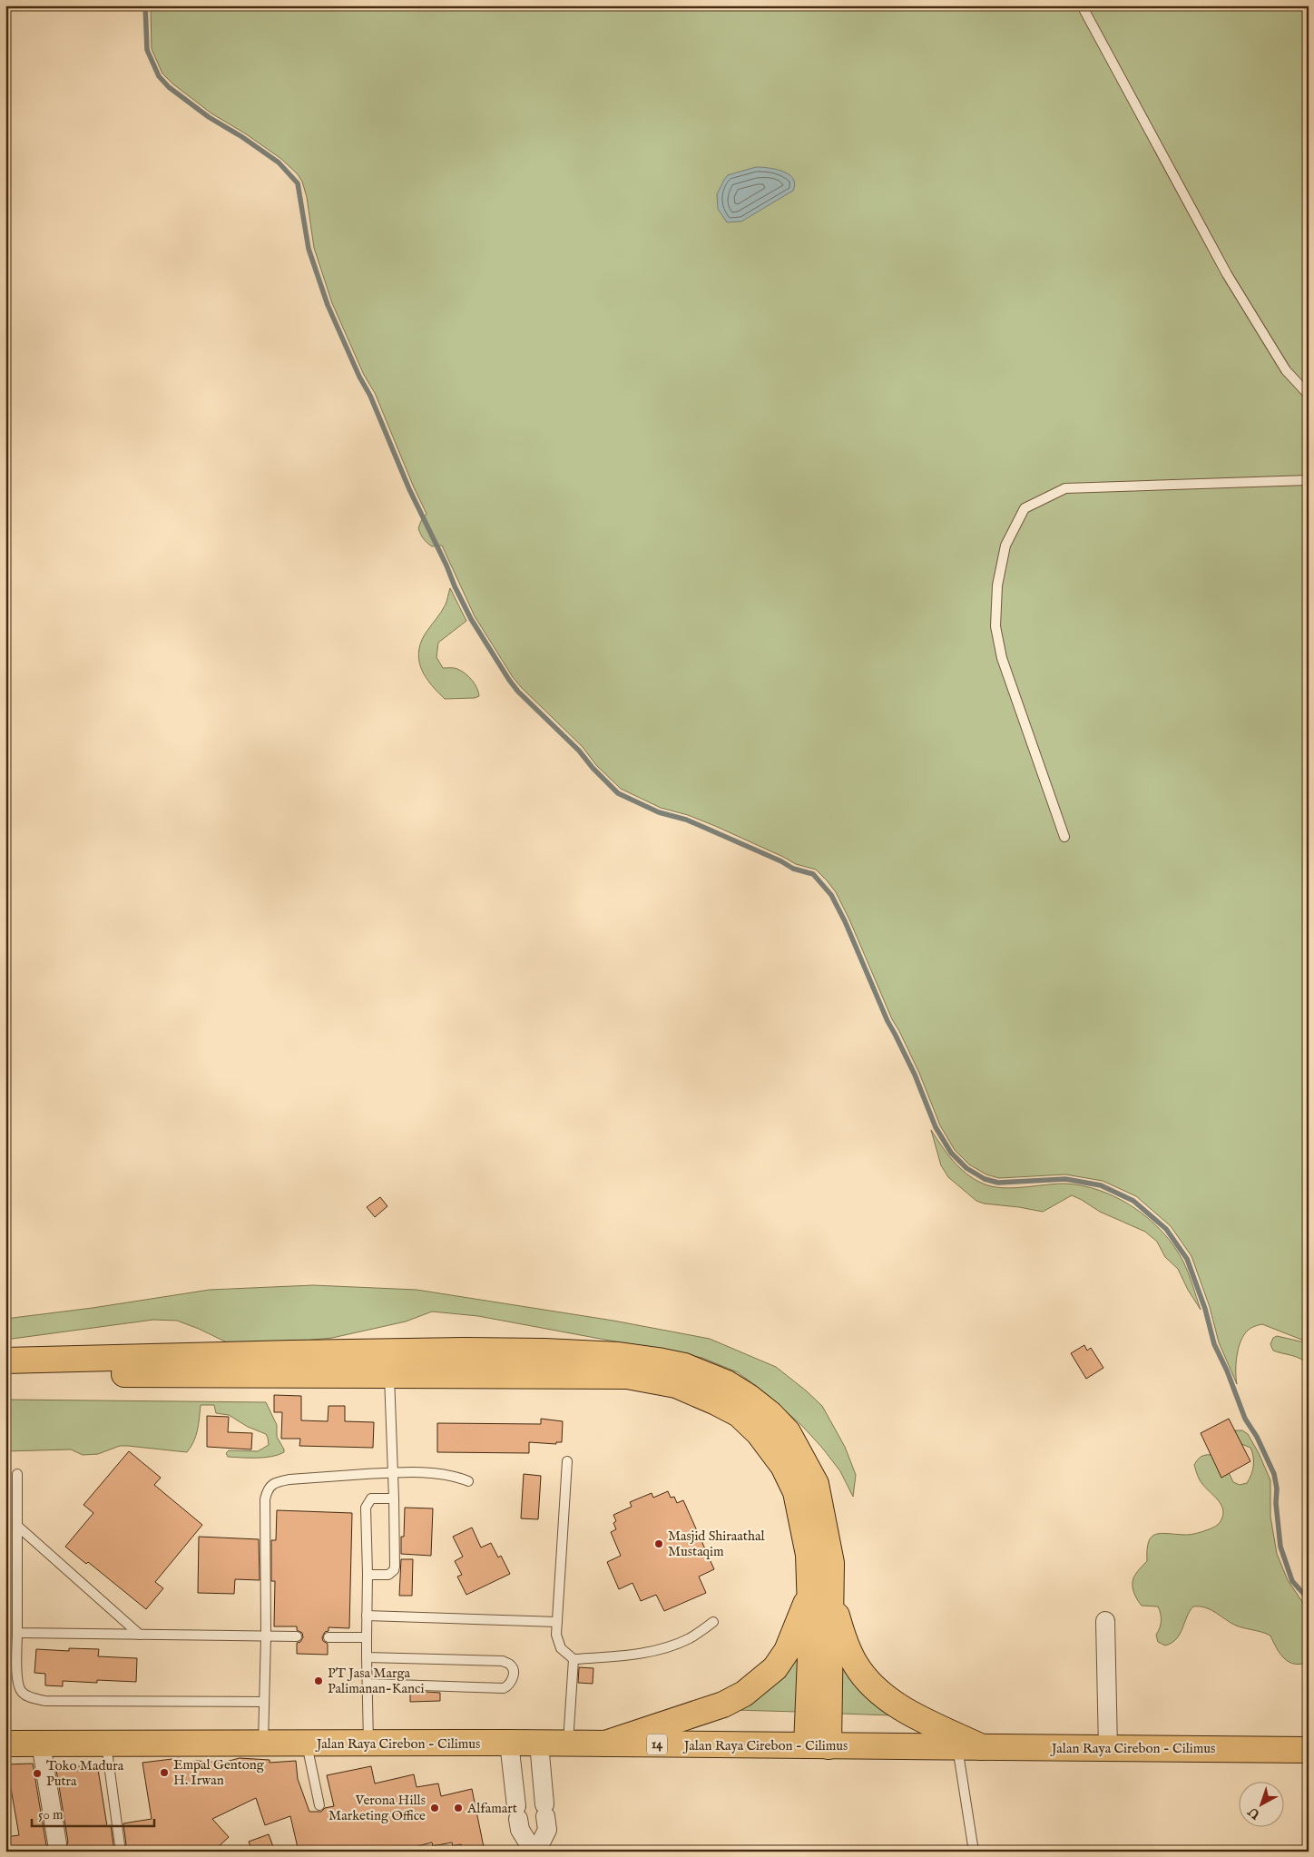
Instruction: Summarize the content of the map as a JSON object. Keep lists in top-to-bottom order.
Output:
{
  "streets": {
    "highway": ["Jalan Raya Cirebon - Cilimus", "14"]
  },
  "places": [
    "Masjid Shiraathal Mustaqim",
    "PT Jasa Marga Palimanan-Kanci",
    "Empal Gentong H. Irwan",
    "Toko Madura Putra",
    "Verona Hills Marketing Office",
    "Alfamart"
  ],
  "scale_bar": "50 m",
  "north": "bottom left"
}
